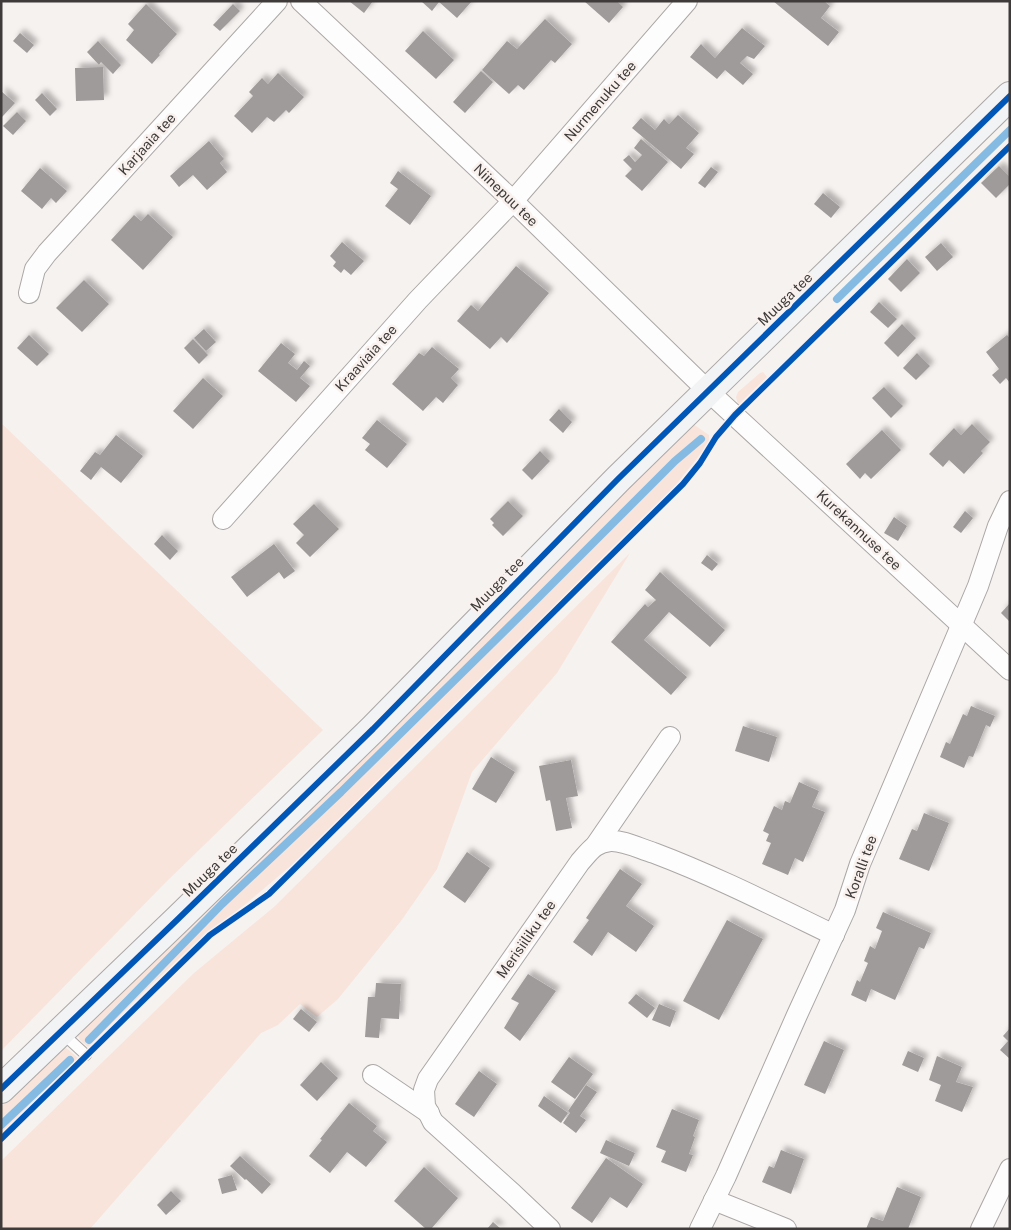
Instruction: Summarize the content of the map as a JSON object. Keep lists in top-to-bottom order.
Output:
{
  "streets": {
    "street": [
      "Nurmenuku tee",
      "Karjaaia tee",
      "Niinepuu tee",
      "Muuga tee",
      "Kraaviaia tee",
      "Kurekannuse tee",
      "Koralli tee",
      "Merisiiliku tee"
    ]
  },
  "crossings": [
    ["Nurmenuku tee", "Niinepuu tee"],
    ["Nurmenuku tee", "Kraaviaia tee"],
    ["Niinepuu tee", "Muuga tee"],
    ["Niinepuu tee", "Kraaviaia tee"],
    ["Niinepuu tee", "Kurekannuse tee"],
    ["Muuga tee", "Kurekannuse tee"],
    ["Kurekannuse tee", "Koralli tee"]
  ]
}
